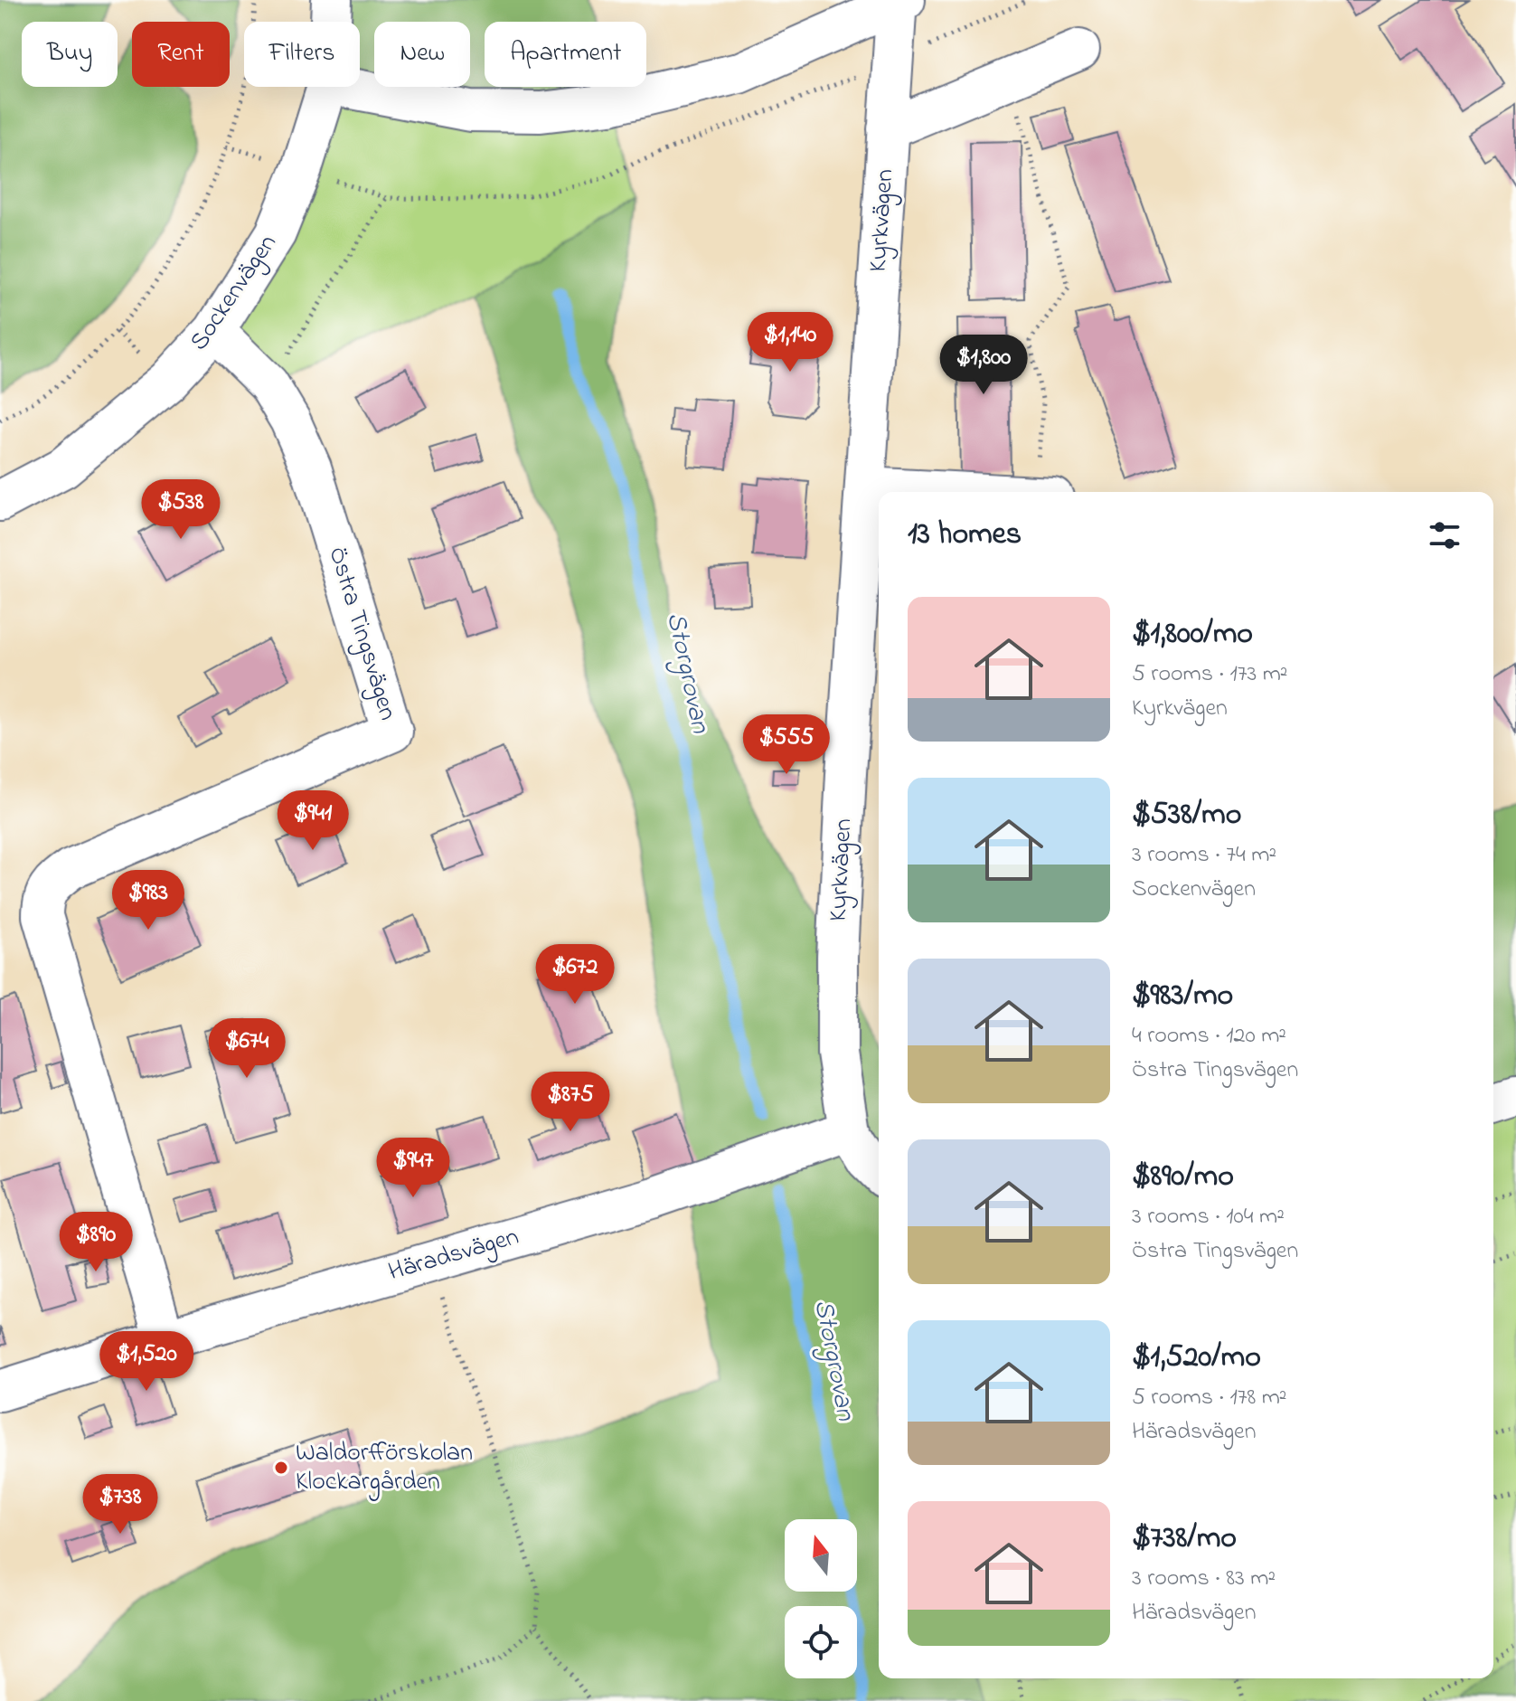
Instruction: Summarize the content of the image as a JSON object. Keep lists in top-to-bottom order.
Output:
{
  "streets": {
    "street": [
      "Kyrkvägen",
      "Sockenvägen",
      "Östra Tingsvägen",
      "Häradsvägen"
    ]
  },
  "crossings": [
    ["Kyrkvägen", "Häradsvägen"],
    ["Sockenvägen", "Östra Tingsvägen"],
    ["Östra Tingsvägen", "Häradsvägen"]
  ],
  "water": ["Storgrovan"],
  "places": ["Waldorfförskolan Klockargården"],
  "north": "top",
  "page": {
    "chip": [
      "Buy",
      "Rent",
      "Filters",
      "New",
      "Apartment"
    ],
    "price": [
      "$1,140",
      "$1,800",
      "$538",
      "$555",
      "$941",
      "$983",
      "$672",
      "$674",
      "$875",
      "$947",
      "$890",
      "$1,520",
      "$738"
    ],
    "heading": "13 homes",
    "list": [
      {
        "name": "$1,800/mo",
        "note": "5 rooms · 173 m² · Kyrkvägen"
      },
      {
        "name": "$538/mo",
        "note": "3 rooms · 74 m² · Sockenvägen"
      },
      {
        "name": "$983/mo",
        "note": "4 rooms · 120 m² · Östra Tingsvägen"
      },
      {
        "name": "$890/mo",
        "note": "3 rooms · 104 m² · Östra Tingsvägen"
      },
      {
        "name": "$1,520/mo",
        "note": "5 rooms · 178 m² · Häradsvägen"
      },
      {
        "name": "$738/mo",
        "note": "3 rooms · 83 m² · Häradsvägen"
      }
    ]
  }
}
